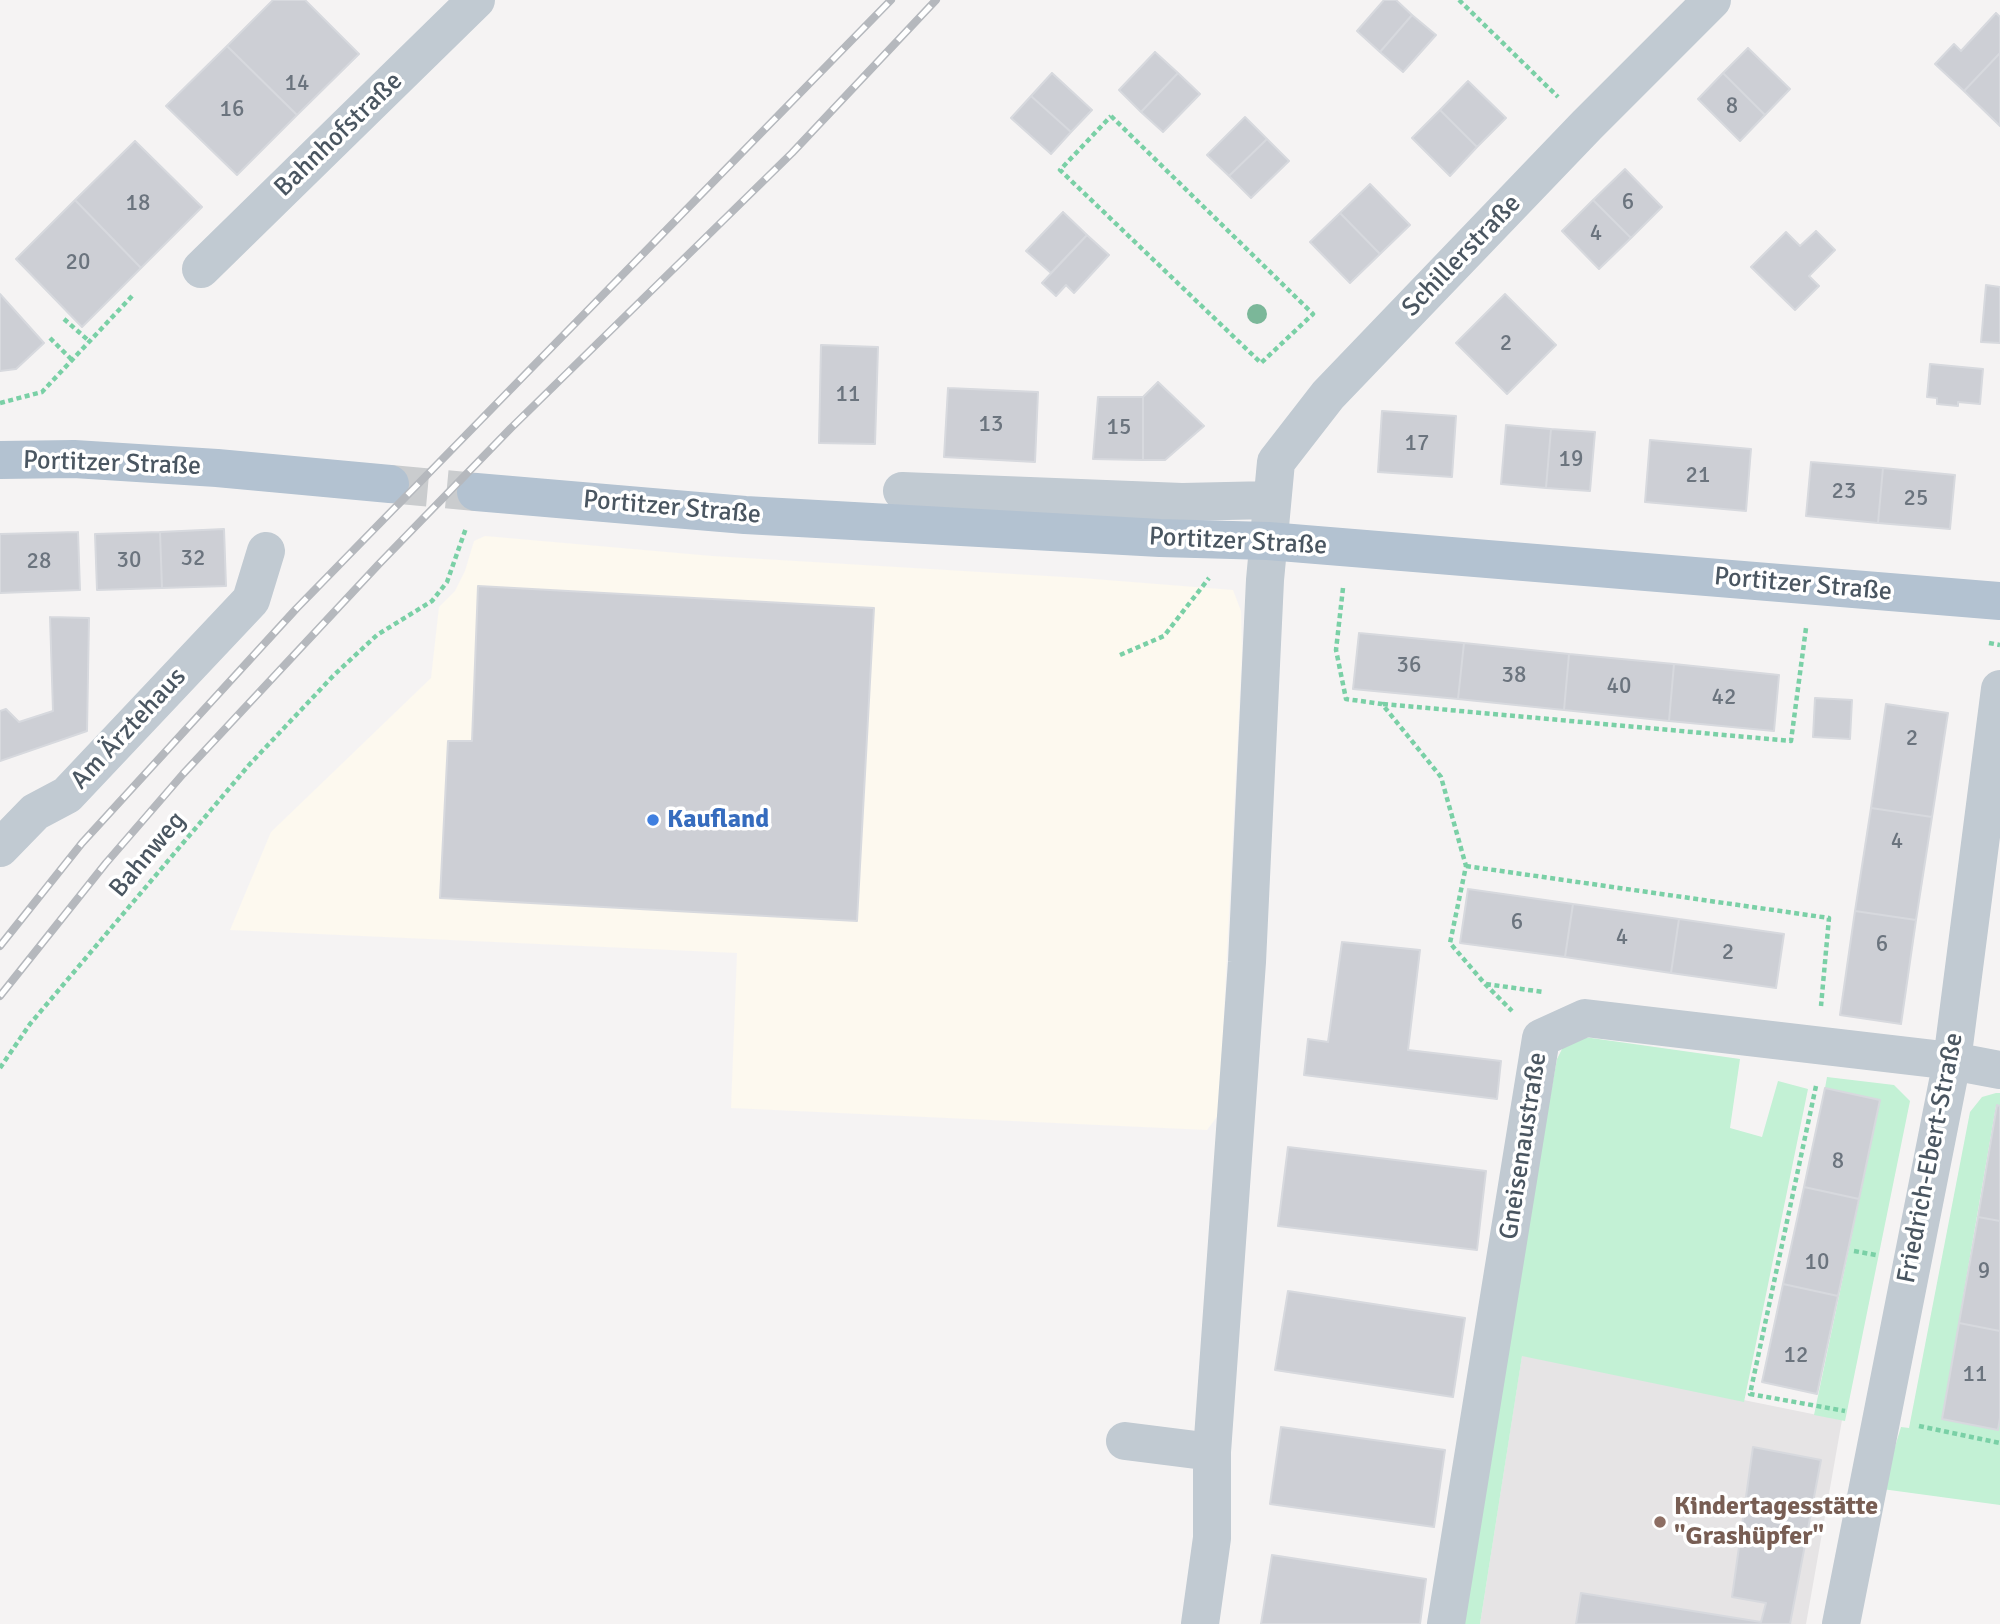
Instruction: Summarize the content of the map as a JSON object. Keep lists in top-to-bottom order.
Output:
{
  "streets": {
    "main road": ["Portitzer Straße"],
    "street": [
      "Bahnhofstraße",
      "Schillerstraße",
      "Am Ärztehaus",
      "Gneisenaustraße",
      "Friedrich-Ebert-Straße"
    ],
    "path": ["Bahnweg"]
  },
  "crossings": [
    ["Schillerstraße", "Portitzer Straße"],
    ["Portitzer Straße", "Bahnweg"],
    ["Gneisenaustraße", "Friedrich-Ebert-Straße"]
  ],
  "places": ["Kaufland", "Kindertagesstätte \"Grashüpfer\""],
  "house_numbers": [
    "14",
    "8",
    "16",
    "6",
    "18",
    "4",
    "20",
    "2",
    "11",
    "13",
    "15",
    "17",
    "19",
    "21",
    "23",
    "25",
    "32",
    "30",
    "28",
    "36",
    "38",
    "40",
    "42",
    "2",
    "4",
    "6",
    "4",
    "6",
    "2",
    "8",
    "10",
    "9",
    "12",
    "11"
  ]
}
